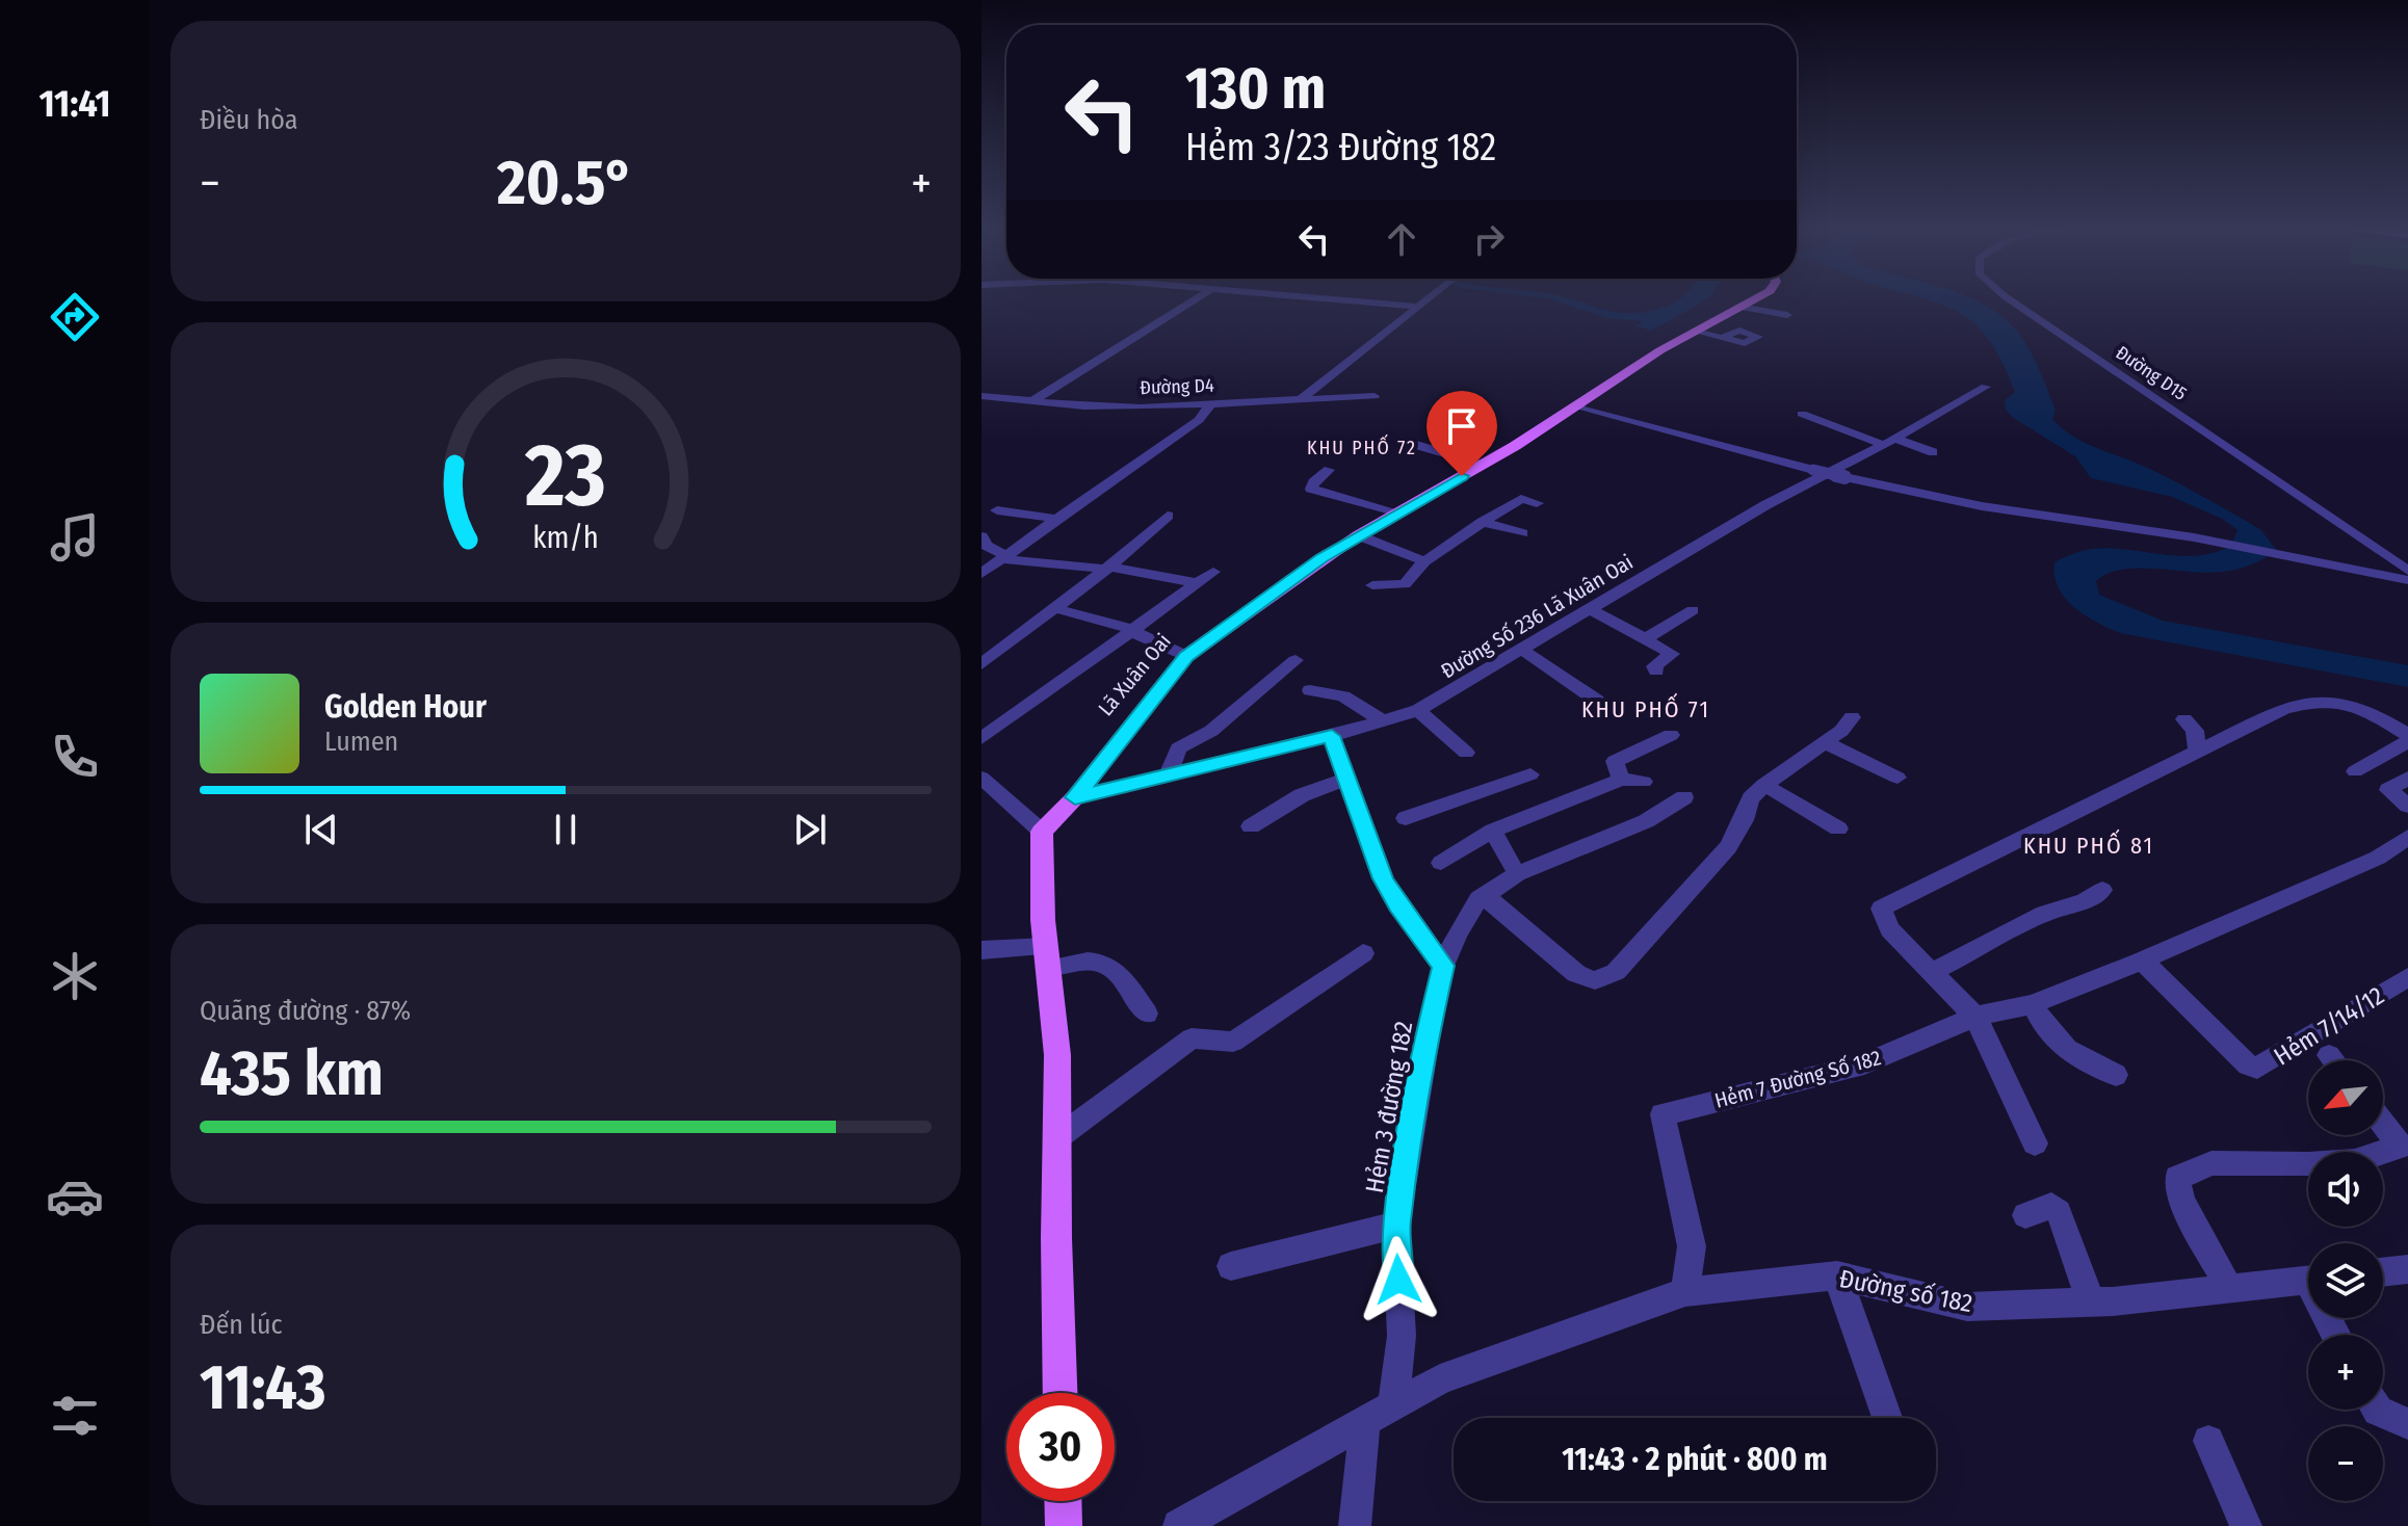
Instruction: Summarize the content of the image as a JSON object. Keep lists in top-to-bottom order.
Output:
{
  "streets": {
    "main road": ["Lã Xuân Oai"],
    "street": [
      "Đường D15",
      "Đường D4",
      "Đường Số 236 Lã Xuân Oai",
      "Hẻm 7/14/12",
      "Hẻm 7 Đường Số 182",
      "Hẻm 3 đường 182",
      "Đường số 182"
    ]
  },
  "crossings": [
    ["Đường Số 236 Lã Xuân Oai", "Lã Xuân Oai"],
    ["Hẻm 7 Đường Số 182", "Đường số 182"],
    ["Hẻm 3 đường 182", "Đường số 182"]
  ],
  "districts": ["KHU PHỐ 72", "KHU PHỐ 71", "KHU PHỐ 81"],
  "north": "bottom left",
  "page": {
    "tabs": "11:41",
    "tile": [
      "Điều hòa",
      ["Quãng đường · 87%", "435 km"],
      ["Đến lúc", "11:43"]
    ],
    "turn": ["130 m", "Hẻm 3/23 Đường 182"],
    "heat": ["−", "20.5°", "+"],
    "song": ["Golden Hour", "Lumen"],
    "map_buttons": ["+", "−"],
    "limit": "30",
    "trip": "11:43 · 2 phút · 800 m",
    "gauge": ["23", "km/h"]
  }
}
